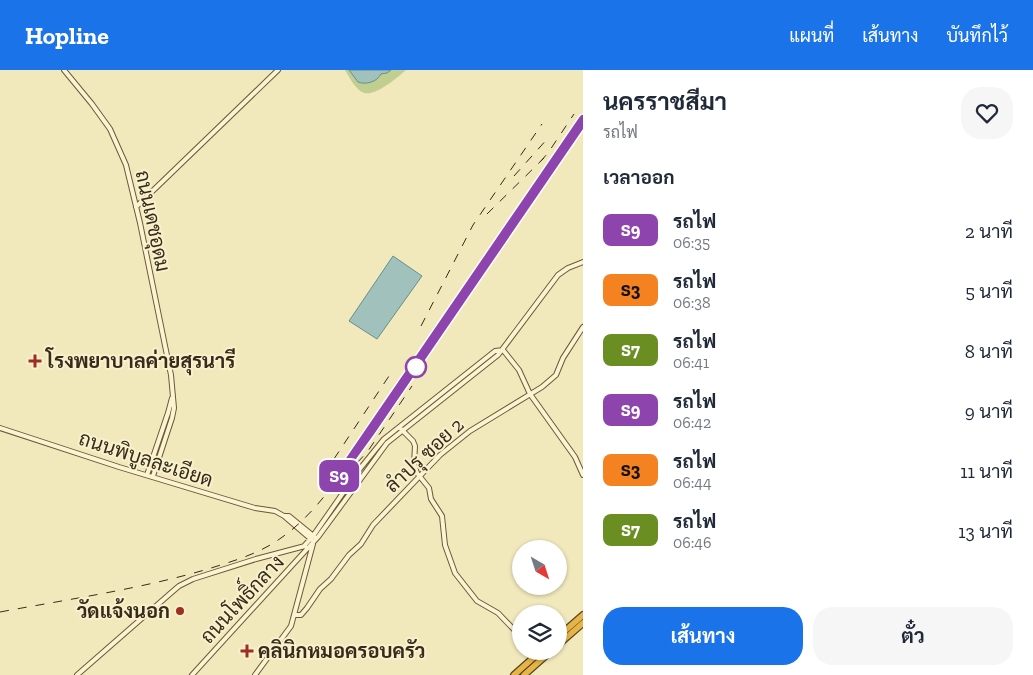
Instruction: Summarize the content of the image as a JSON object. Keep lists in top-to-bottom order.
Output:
{
  "streets": {
    "main road": [
      "ถนนเดชอุดม",
      "ลำปรุ ซอย 2",
      "ถนนพิบูลละเอียด",
      "ถนนโพธิ์กลาง"
    ]
  },
  "crossings": [
    ["ถนนเดชอุดม", "ถนนพิบูลละเอียด"],
    ["ถนนพิบูลละเอียด", "ถนนโพธิ์กลาง"]
  ],
  "places": {
    "health": ["โรงพยาบาลค่ายสุรนารี", "คลินิกหมอครอบครัว"],
    "other": ["วัดแจ้งนอก"]
  },
  "north": "bottom right",
  "page": {
    "header": "Hopline",
    "nav": ["แผนที่", "เส้นทาง", "บันทึกไว้"],
    "on_map": "S9",
    "heading": [
      ["นครราชสีมา", "รถไฟ"],
      "เวลาออก"
    ],
    "list": [
      {
        "mark": "S9",
        "name": "รถไฟ",
        "note": "06:35",
        "value": "2 นาที"
      },
      {
        "mark": "S3",
        "name": "รถไฟ",
        "note": "06:38",
        "value": "5 นาที"
      },
      {
        "mark": "S7",
        "name": "รถไฟ",
        "note": "06:41",
        "value": "8 นาที"
      },
      {
        "mark": "S9",
        "name": "รถไฟ",
        "note": "06:42",
        "value": "9 นาที"
      },
      {
        "mark": "S3",
        "name": "รถไฟ",
        "note": "06:44",
        "value": "11 นาที"
      },
      {
        "mark": "S7",
        "name": "รถไฟ",
        "note": "06:46",
        "value": "13 นาที"
      }
    ],
    "buttons": ["เส้นทาง", "ตั๋ว"]
  }
}
